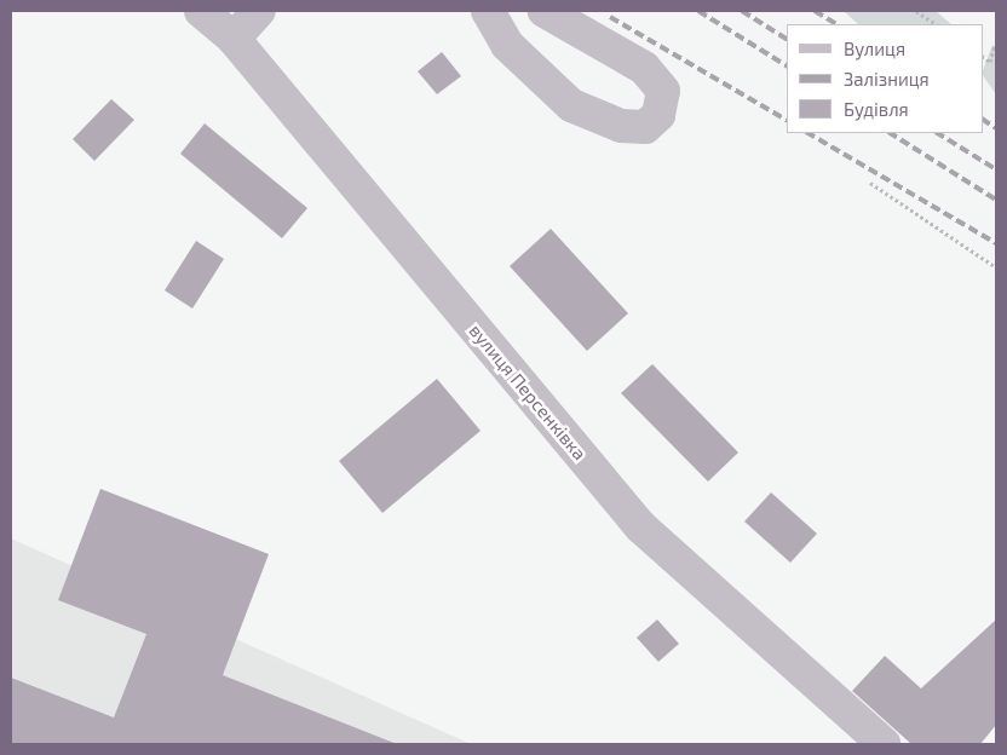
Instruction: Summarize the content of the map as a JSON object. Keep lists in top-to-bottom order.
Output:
{
  "streets": {
    "street": ["вулиця Персенківка"]
  },
  "legend": ["Вулиця", "Залізниця", "Будівля"]
}
